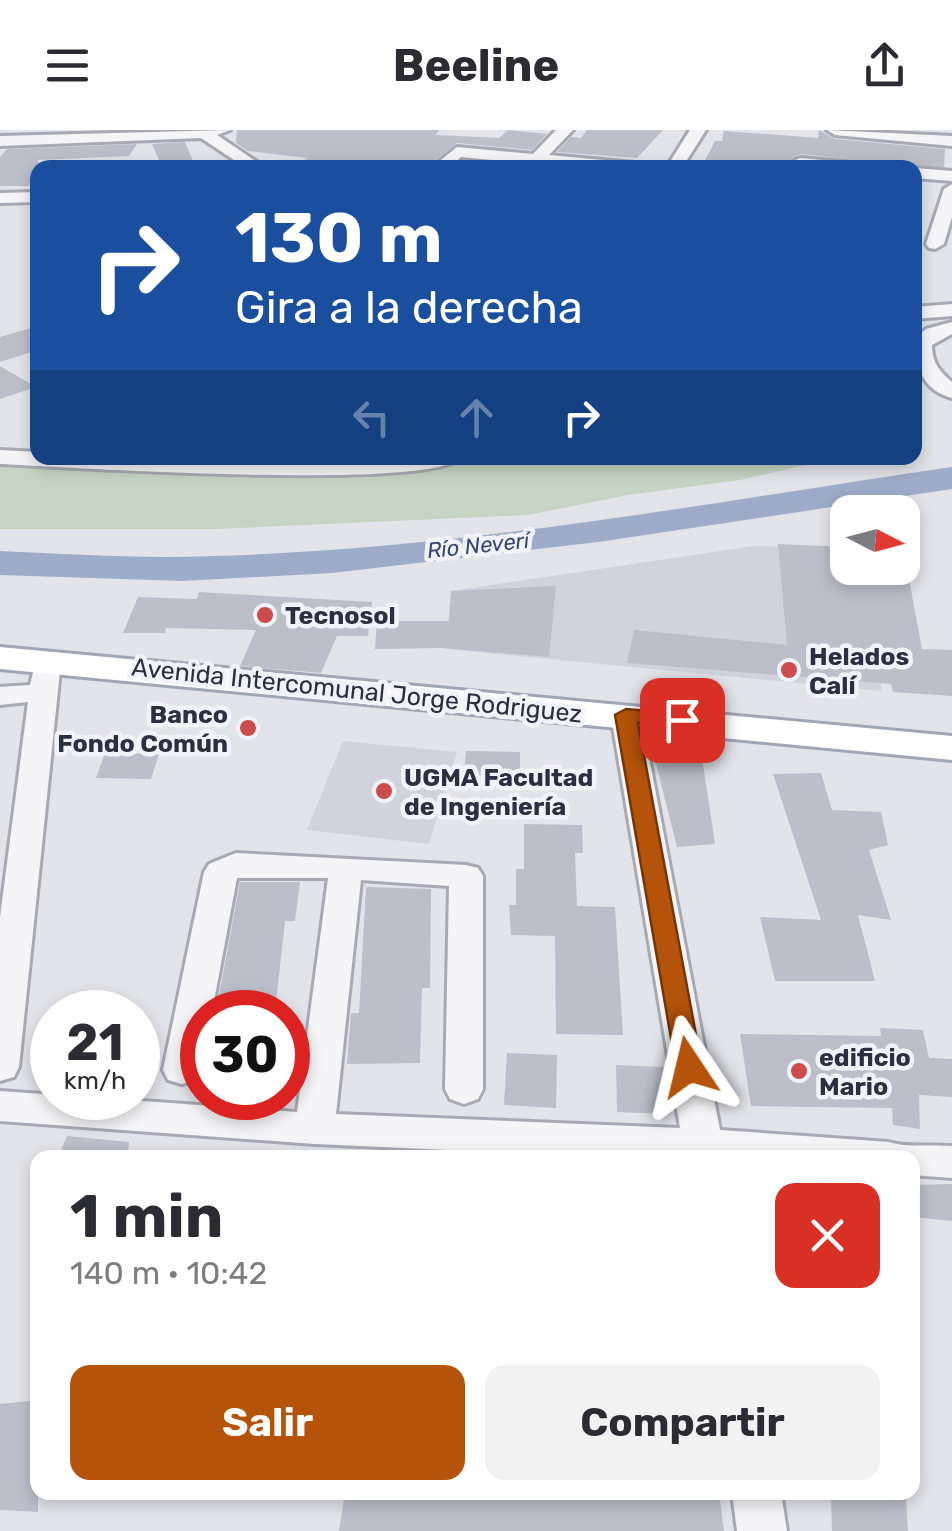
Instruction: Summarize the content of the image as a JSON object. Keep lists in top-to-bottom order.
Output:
{
  "streets": {
    "main road": ["Avenida Intercomunal Jorge Rodriguez"]
  },
  "water": ["Río Neverí"],
  "places": [
    "Tecnosol",
    "Helados Calí",
    "Banco Fondo Común",
    "UGMA Facultad de Ingeniería",
    "edificio Mario"
  ],
  "north": "right",
  "page": {
    "header": "Beeline",
    "turn": ["130 m", "Gira a la derecha"],
    "speed": "21 km/h",
    "limit": "30",
    "heading": ["1 min", "140 m · 10:42"],
    "buttons": ["Salir", "Compartir"]
  }
}
